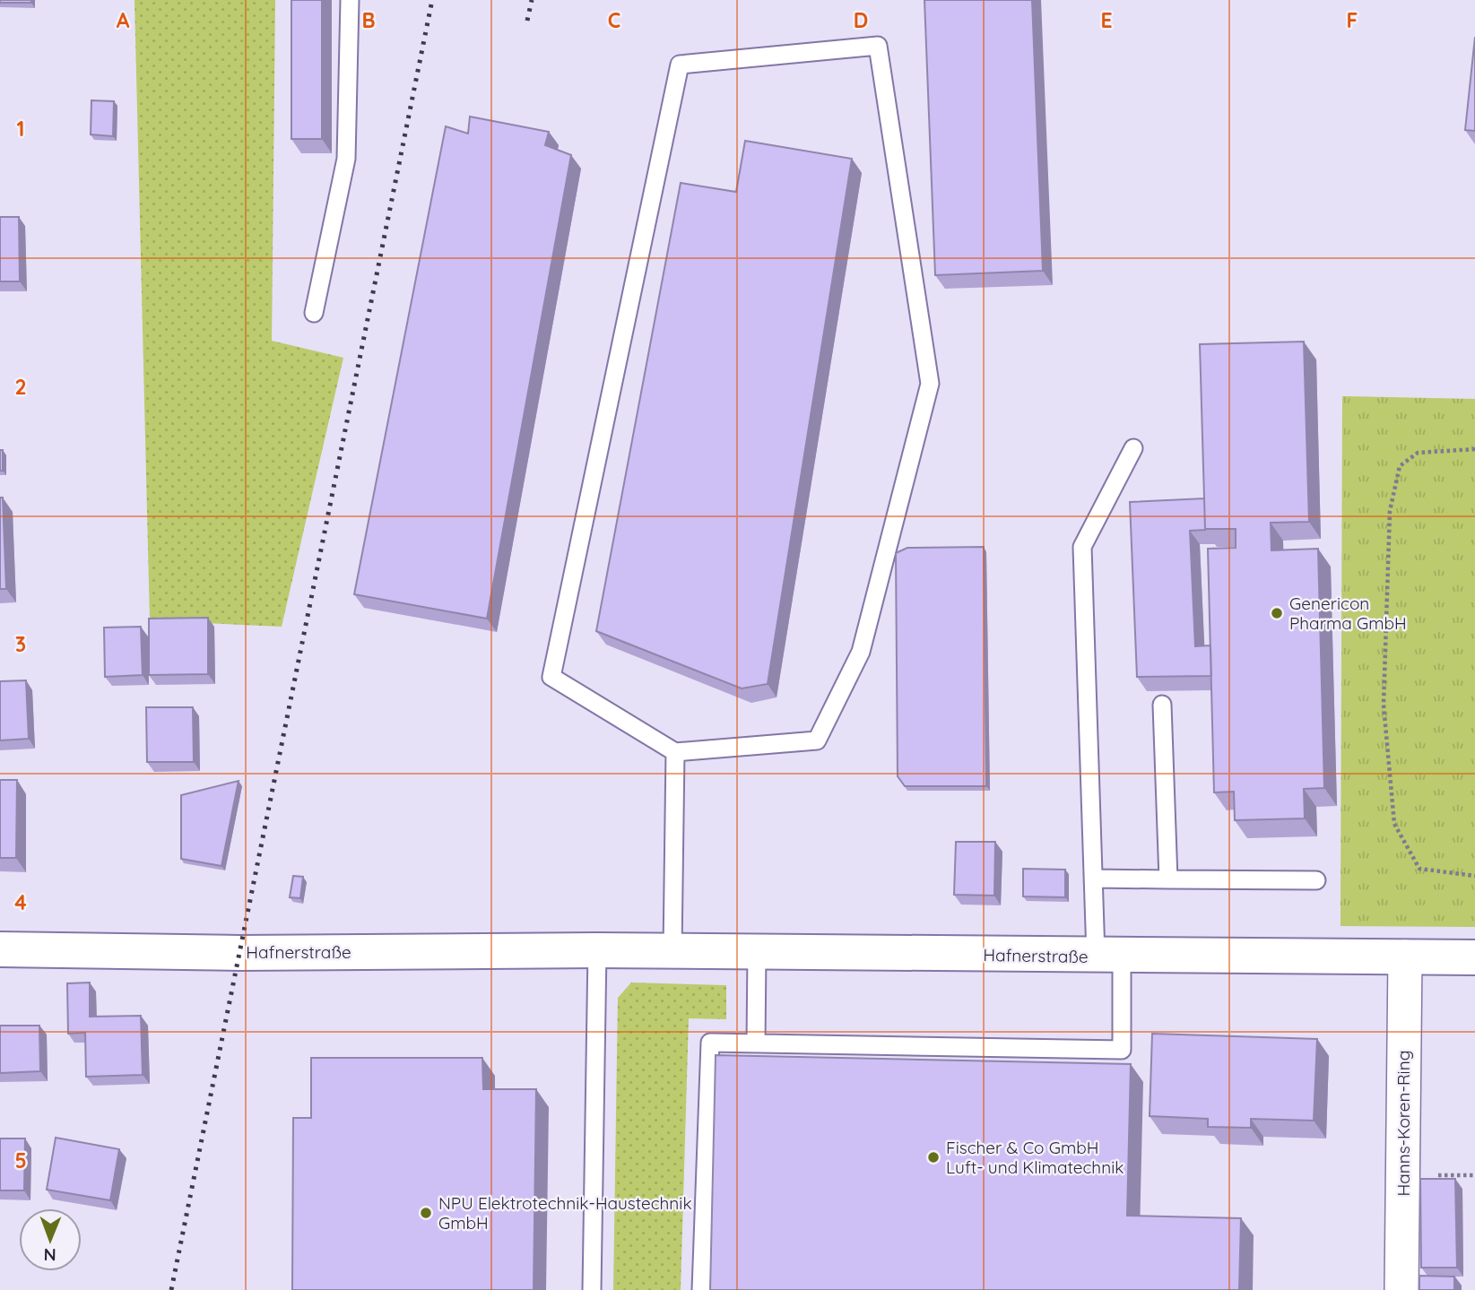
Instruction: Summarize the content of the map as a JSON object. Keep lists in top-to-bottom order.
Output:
{
  "streets": {
    "street": ["Hafnerstraße", "Hanns-Koren-Ring"]
  },
  "crossings": [
    ["Hafnerstraße", "Hanns-Koren-Ring"]
  ],
  "places": ["Genericon Pharma GmbH", "Fischer & Co GmbH Luft- und Klimatechnik", "NPU Elektrotechnik-Haustechnik GmbH"],
  "north": "bottom",
  "grid": {
    "columns": [
      "A",
      "B",
      "C",
      "D",
      "E",
      "F"
    ],
    "rows": [
      "1",
      "2",
      "3",
      "4",
      "5"
    ]
  }
}
